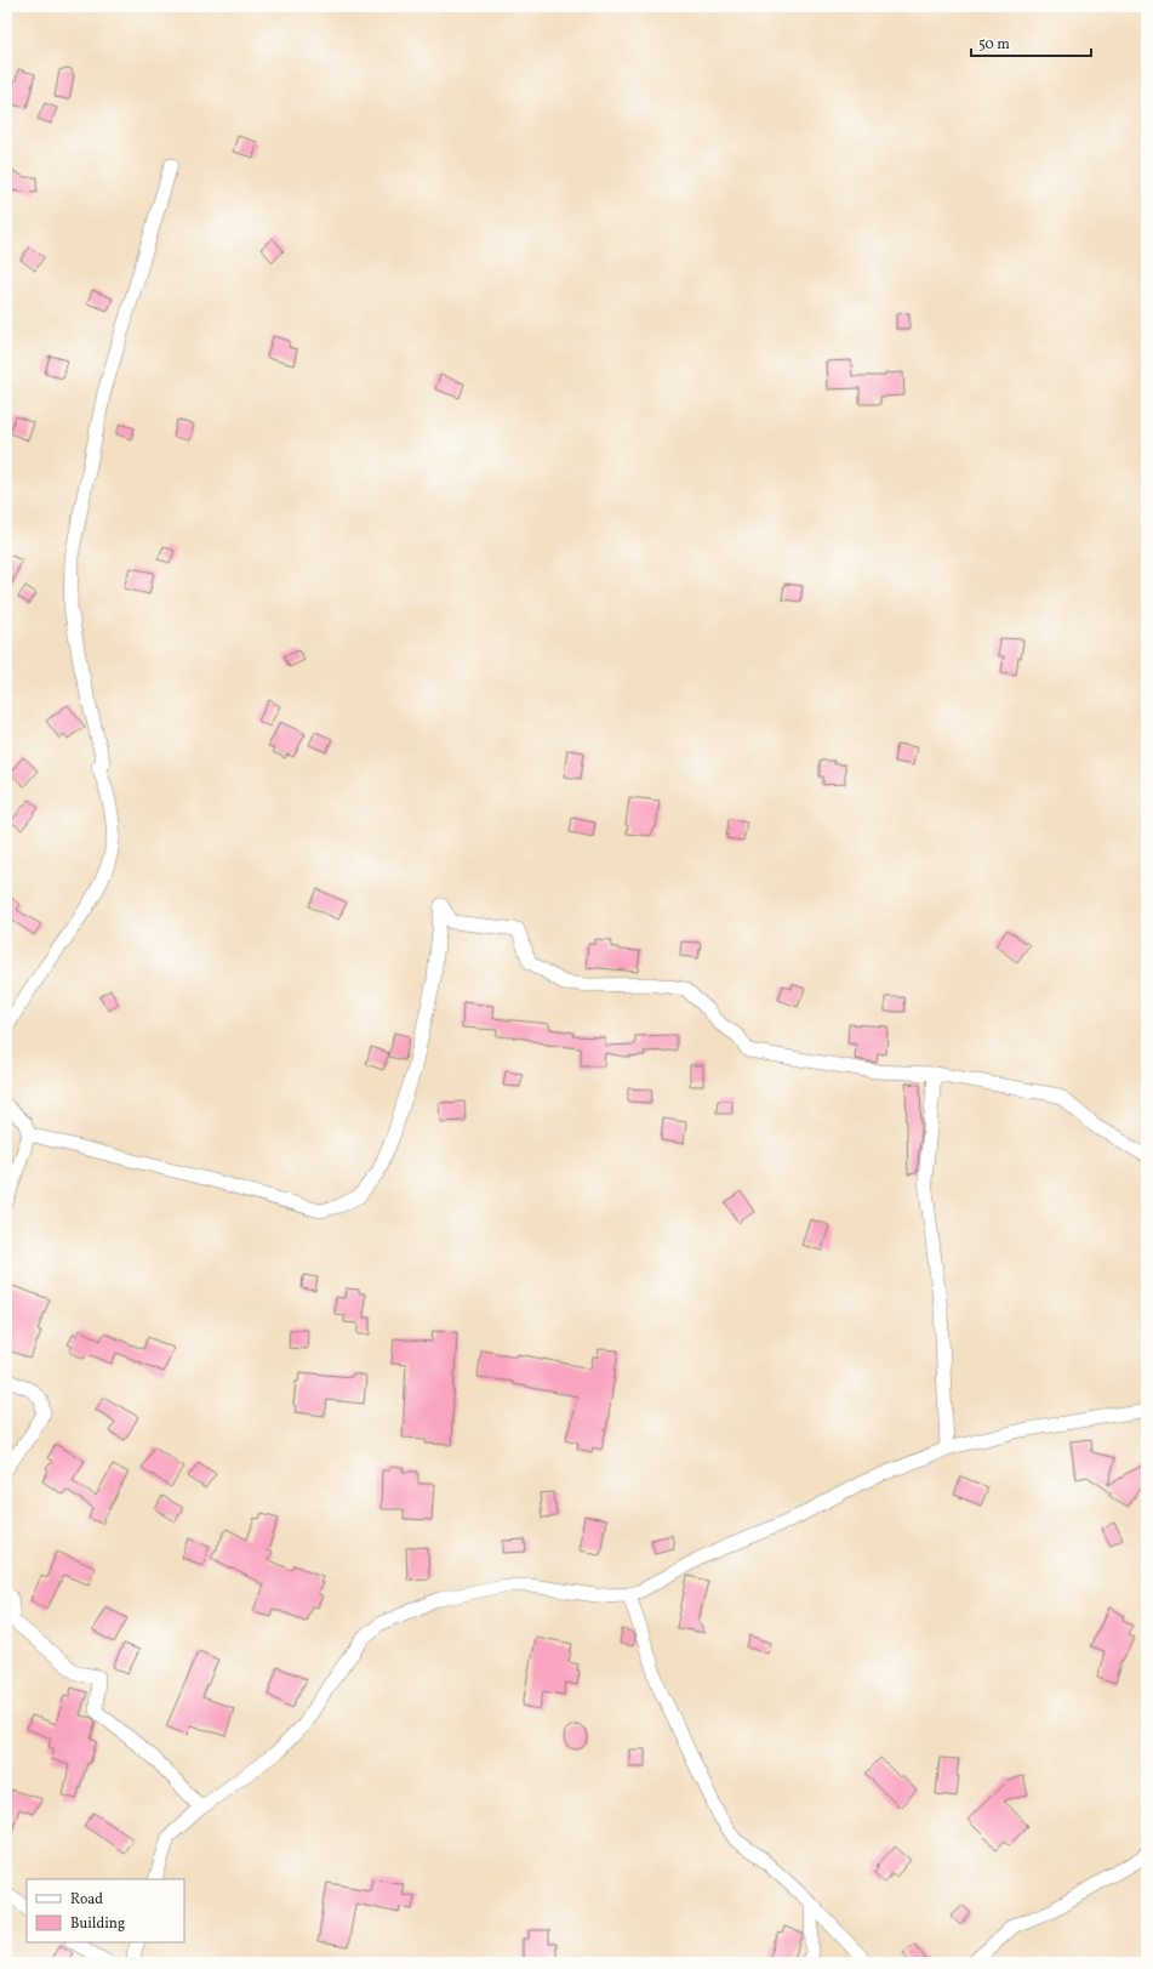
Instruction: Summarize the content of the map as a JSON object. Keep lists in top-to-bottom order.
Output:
{
  "legend": ["Road", "Building"],
  "scale_bar": "50 m"
}
